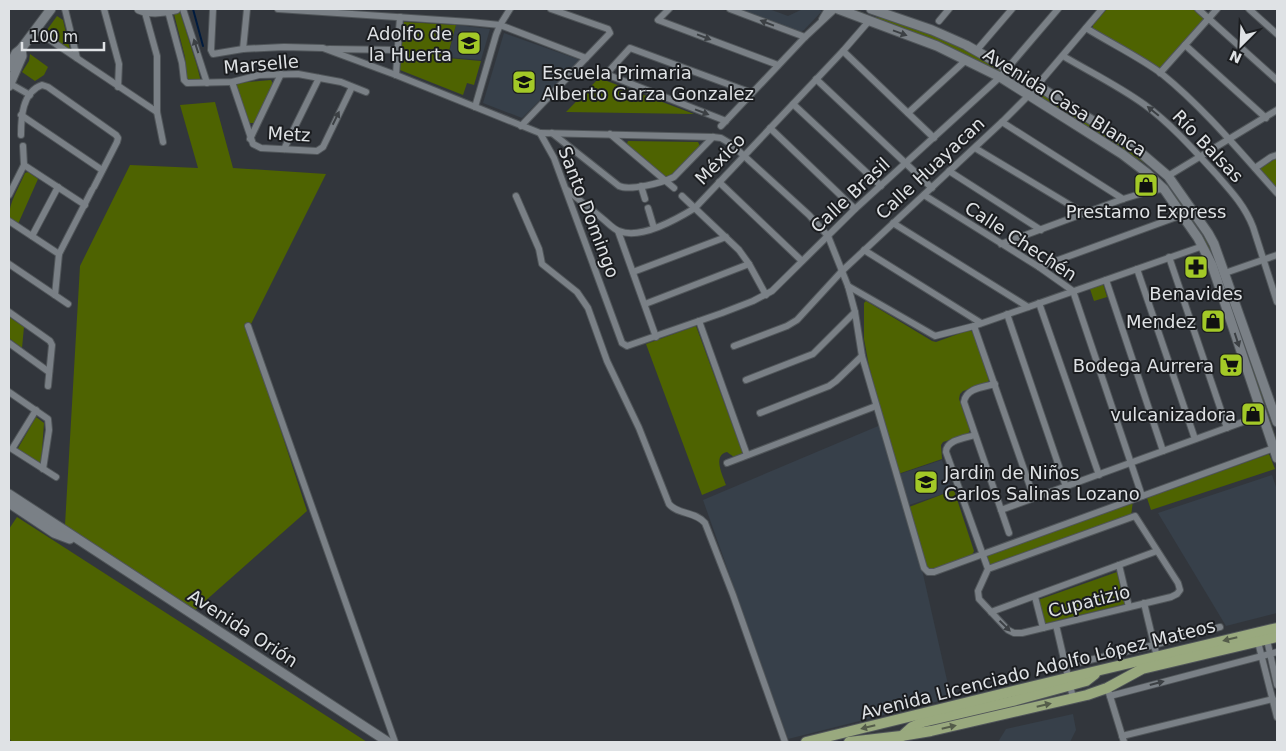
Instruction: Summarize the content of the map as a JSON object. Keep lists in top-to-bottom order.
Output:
{
  "streets": {
    "main road": ["Avenida Licenciado Adolfo López Mateos"],
    "street": [
      "Marselle",
      "Avenida Casa Blanca",
      "Metz",
      "Río Balsas",
      "México",
      "Calle Huayacan",
      "Calle Brasil",
      "Santo Domingo",
      "Calle Chechén",
      "Cupatizio",
      "Avenida Orión"
    ]
  },
  "crossings": [
    ["Marselle", "Metz"],
    ["Avenida Casa Blanca", "México"],
    ["Avenida Casa Blanca", "Calle Huayacan"],
    ["Avenida Casa Blanca", "Calle Brasil"],
    ["Río Balsas", "Calle Huayacan"],
    ["Calle Huayacan", "Calle Chechén"],
    ["Calle Brasil", "Santo Domingo"]
  ],
  "places": {
    "school or university": ["Adolfo de la Huerta", "Escuela Primaria Alberto Garza Gonzalez", "Jardin de Niños Carlos Salinas Lozano"],
    "shop": ["Prestamo Express", "Mendez", "vulcanizadora"],
    "pharmacy": ["Benavides"],
    "supermarket": ["Bodega Aurrera"]
  },
  "scale_bar": "100 m",
  "north": "bottom left"
}
